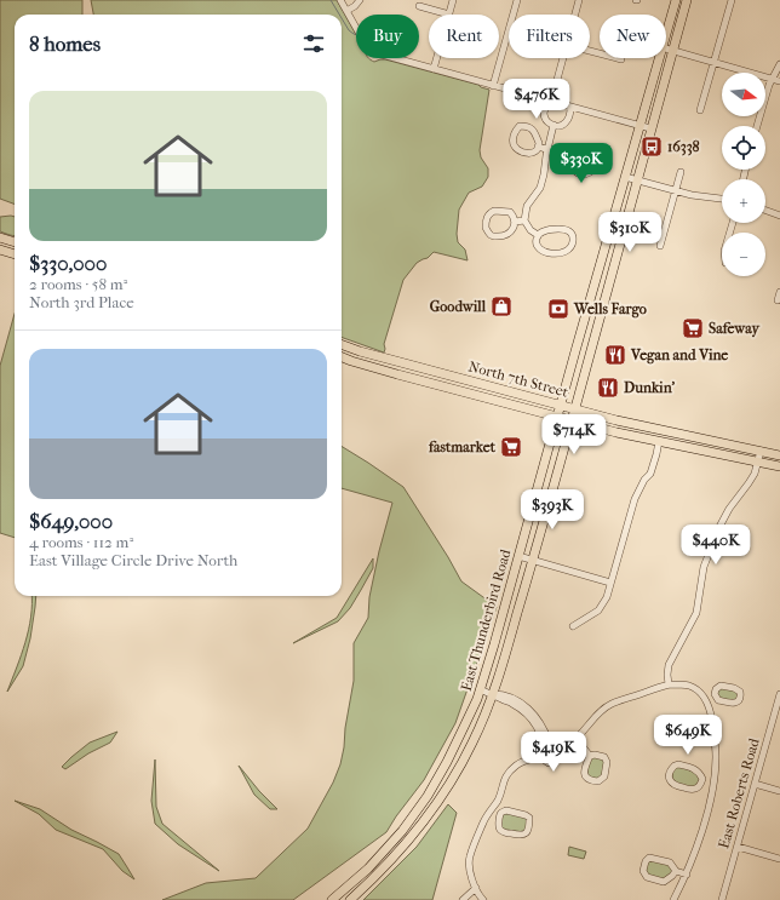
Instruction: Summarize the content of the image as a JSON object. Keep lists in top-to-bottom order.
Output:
{
  "streets": {
    "main road": ["North 7th Street", "East Thunderbird Road"],
    "street": ["East Roberts Road"]
  },
  "crossings": [
    ["North 7th Street", "East Thunderbird Road"]
  ],
  "places": {
    "bus stop": ["16338"],
    "shop": ["Goodwill"],
    "bank": ["Wells Fargo"],
    "supermarket": ["Safeway", "fastmarket"],
    "restaurant": ["Vegan and Vine", "Dunkin'"]
  },
  "north": "right",
  "page": {
    "chip": [
      "Buy",
      "Rent",
      "Filters",
      "New"
    ],
    "heading": "8 homes",
    "map_buttons": ["+", "−"],
    "list": [
      {
        "name": "$330,000",
        "note": "2 rooms · 58 m² · North 3rd Place"
      },
      {
        "name": "$649,000",
        "note": "4 rooms · 112 m² · East Village Circle Drive North"
      }
    ],
    "price": [
      "$476K",
      "$330K",
      "$310K",
      "$714K",
      "$393K",
      "$440K",
      "$649K",
      "$419K"
    ]
  }
}
